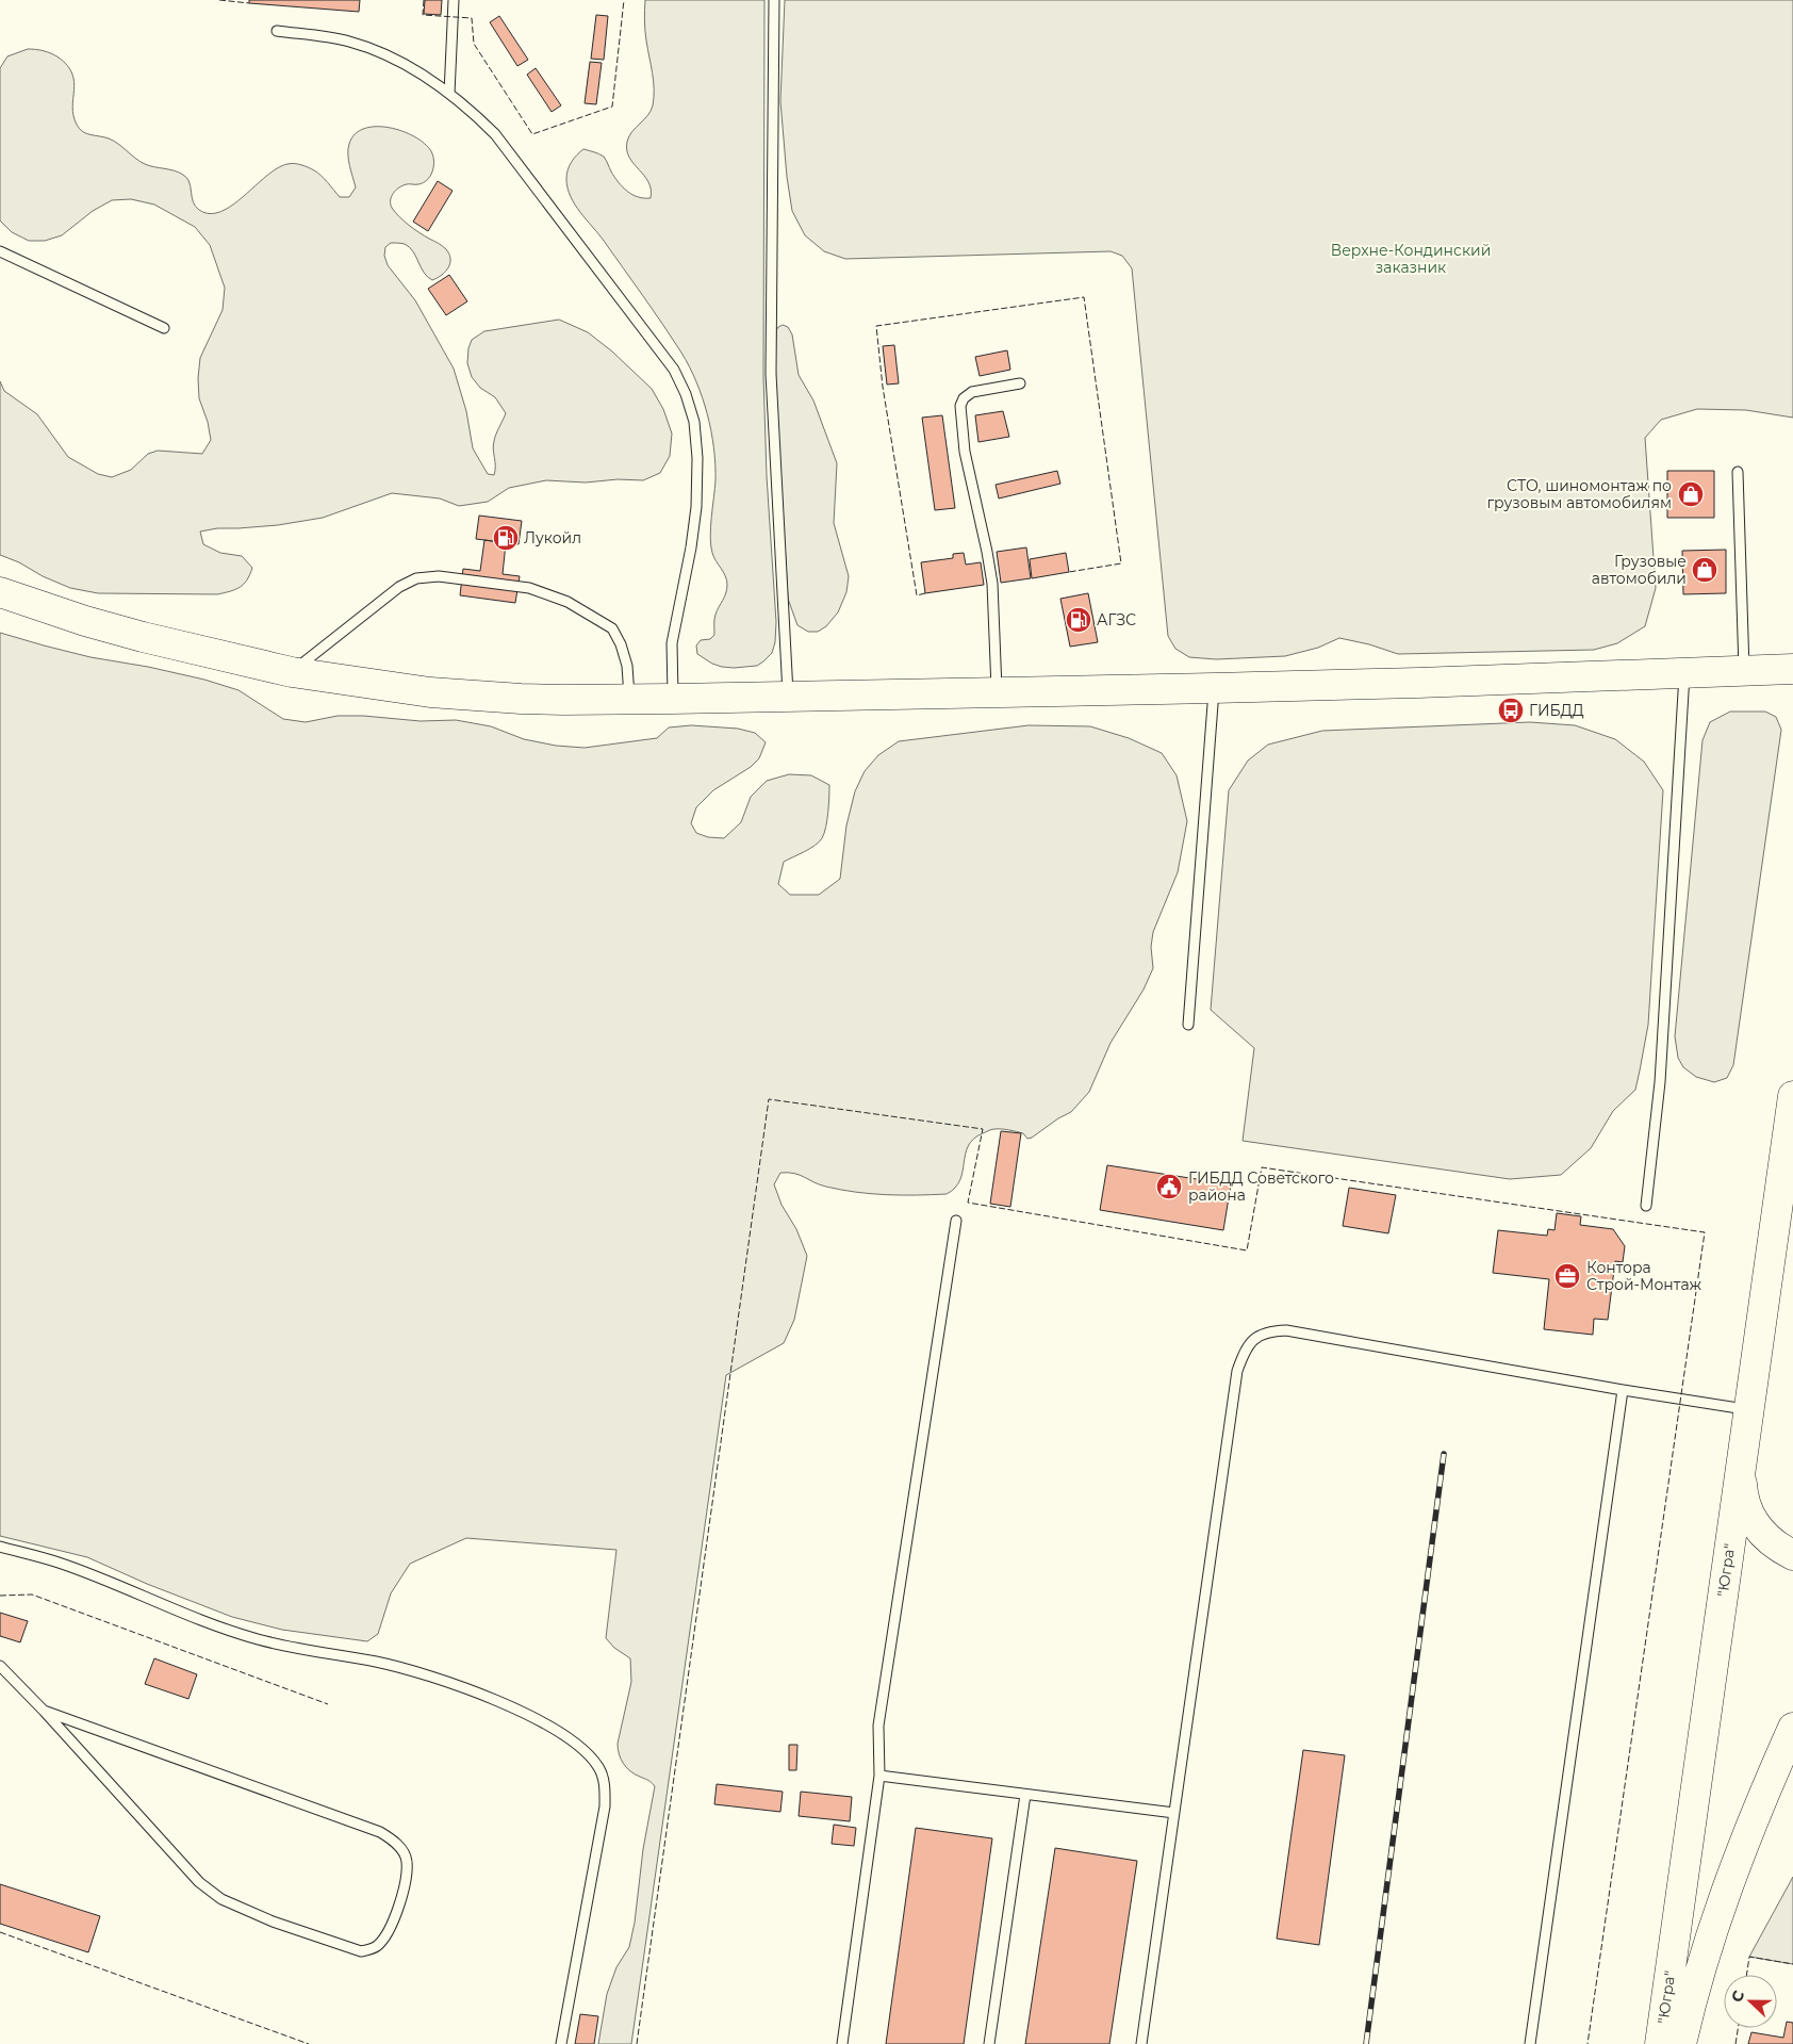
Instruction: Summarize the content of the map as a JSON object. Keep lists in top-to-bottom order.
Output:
{
  "streets": {
    "main road": ["\"Югра\""]
  },
  "parks": ["Верхне-Кондинский заказник"],
  "places": {
    "shop": ["СТО, шиномонтаж по грузовым автомобилям", "Грузовые автомобили"],
    "fuel station": ["Лукойл", "АГЗС"],
    "bus stop": ["ГИБДД"],
    "public building": ["ГИБДД Советского района"],
    "office": ["Контора Строй-Монтаж"]
  },
  "north": "left"
}
